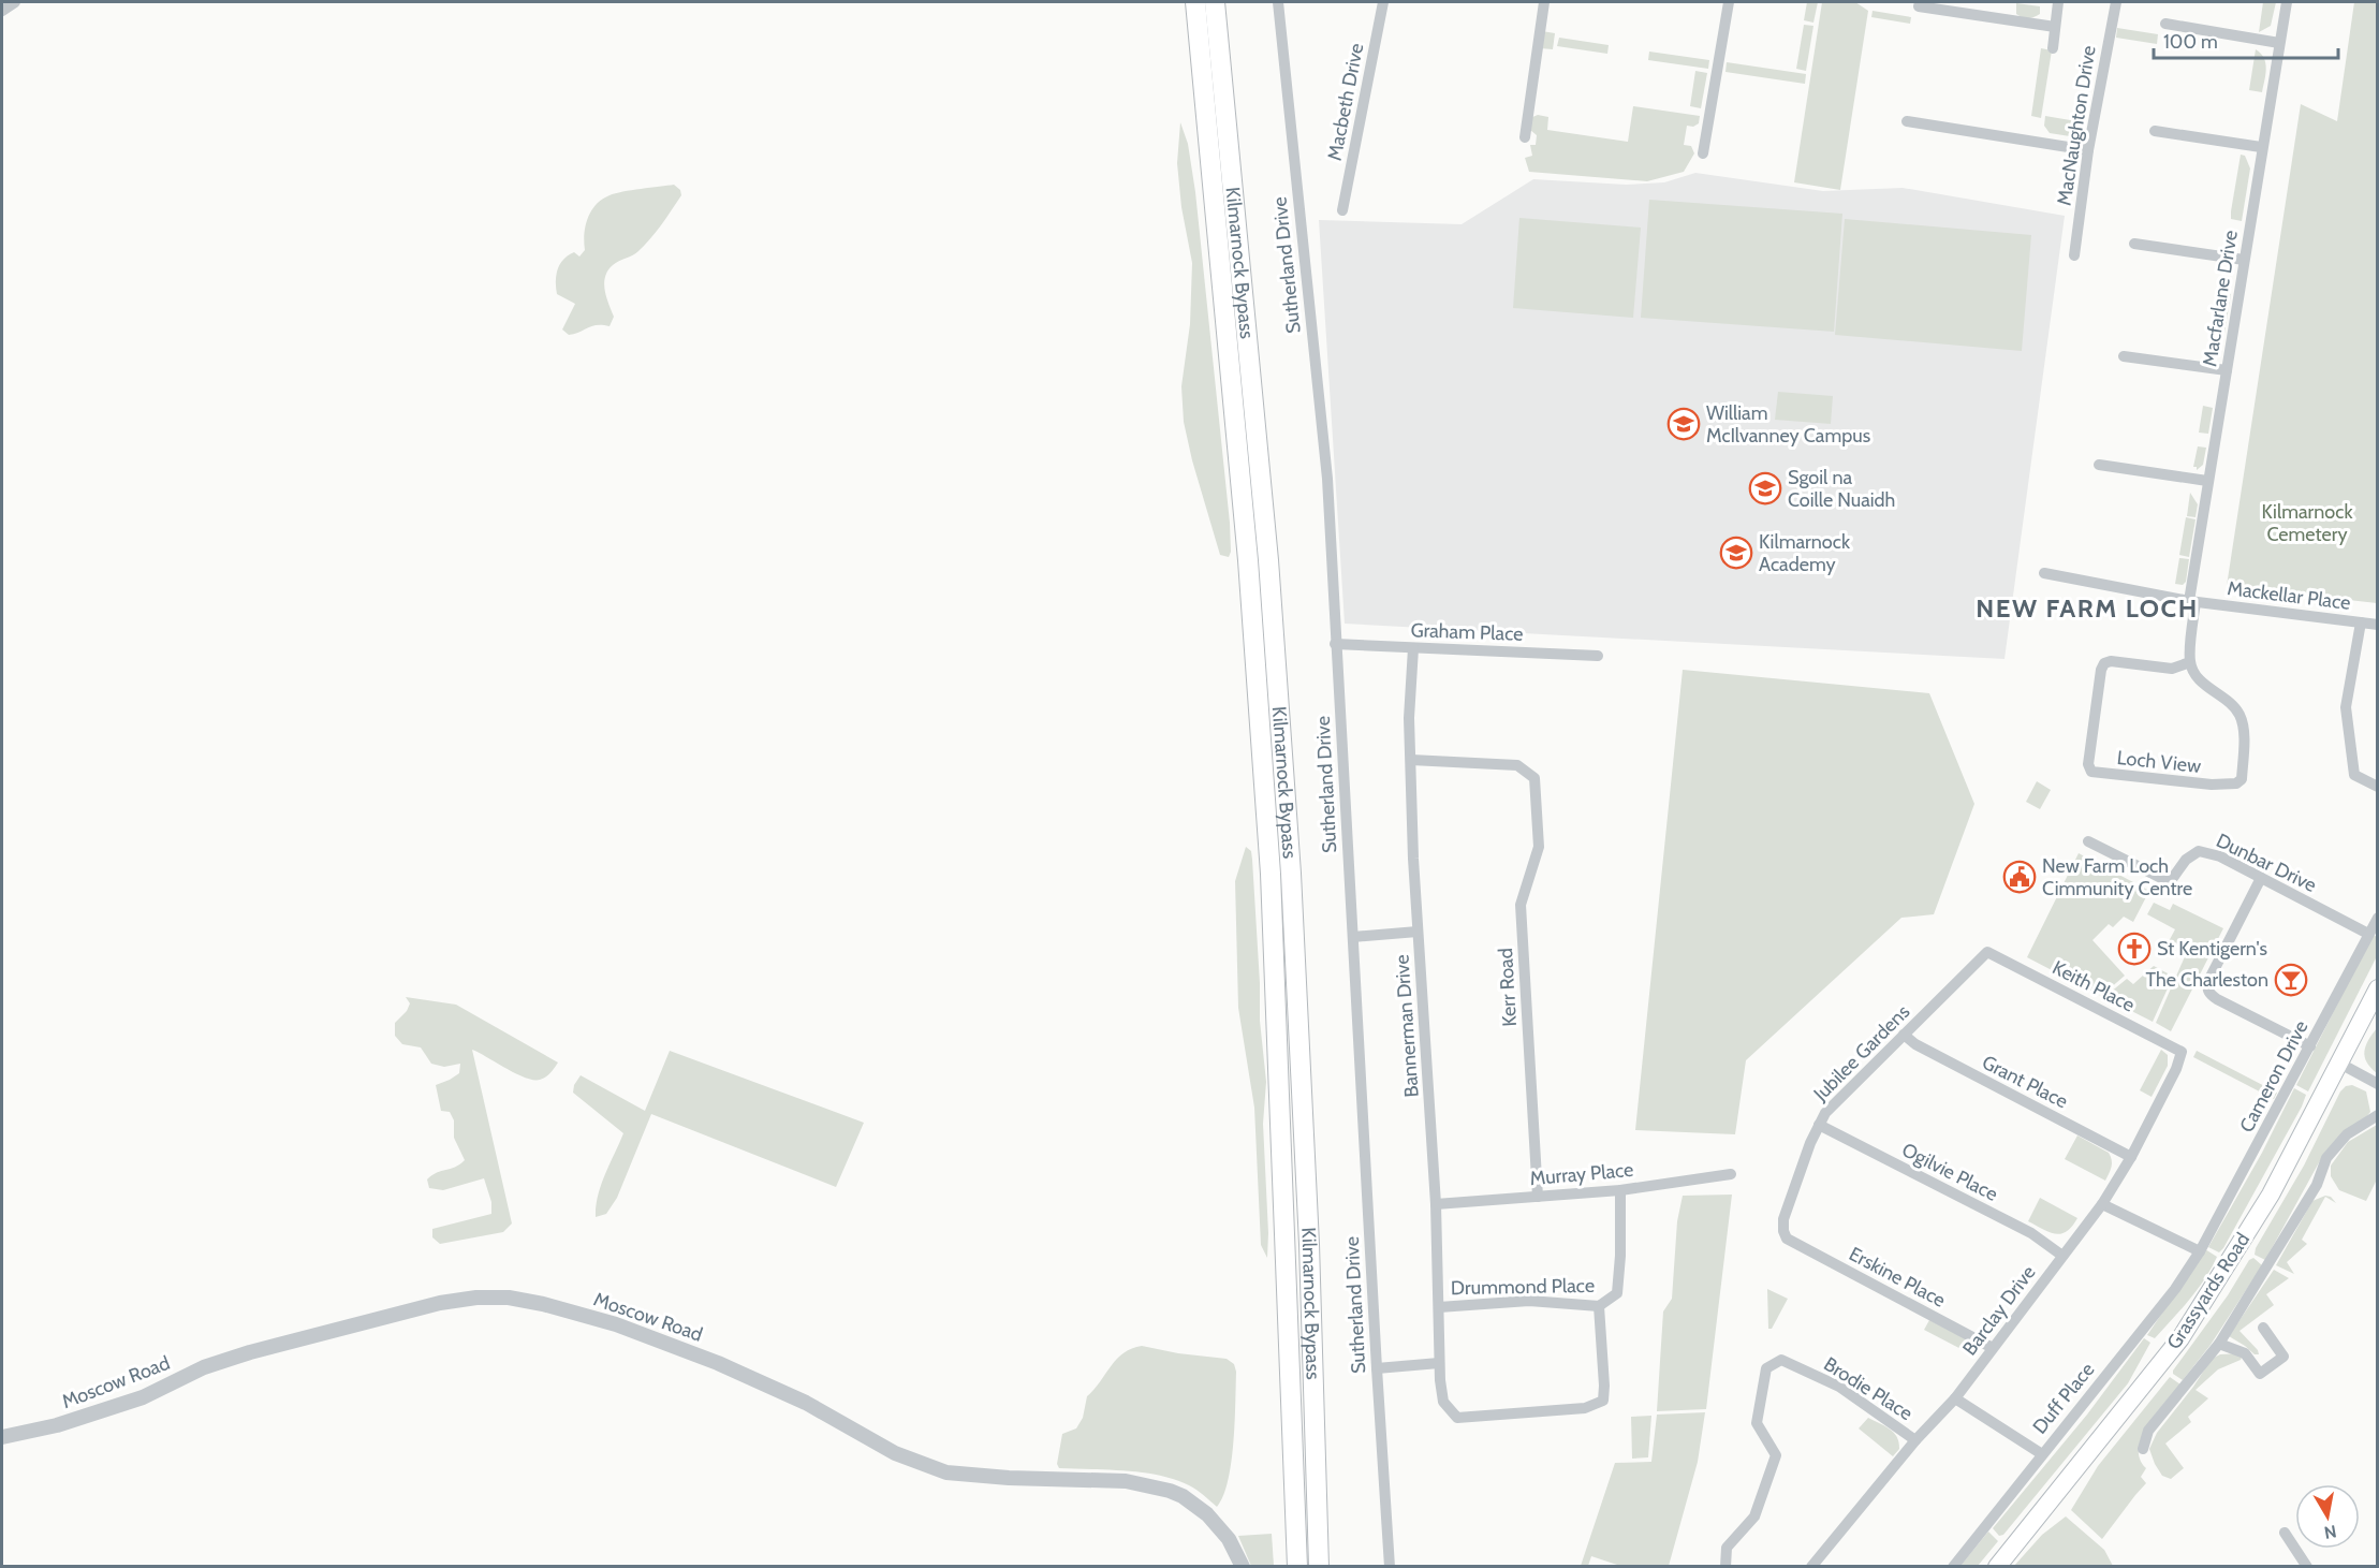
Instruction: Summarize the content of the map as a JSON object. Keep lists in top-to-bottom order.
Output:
{
  "streets": {
    "highway": ["Kilmarnock Bypass"],
    "main road": ["Grassyards Road"],
    "street": [
      "Macbeth Drive",
      "MacNaughton Drive",
      "Sutherland Drive",
      "Macfarlane Drive",
      "Mackellar Place",
      "Graham Place",
      "Loch View",
      "Dunbar Drive",
      "Keith Place",
      "Kerr Road",
      "Bannerman Drive",
      "Jubilee Gardens",
      "Cameron Drive",
      "Grant Place",
      "Ogilvie Place",
      "Murray Place",
      "Erskine Place",
      "Drummond Place",
      "Barclay Drive",
      "Moscow Road",
      "Brodie Place",
      "Duff Place"
    ]
  },
  "crossings": [
    ["Sutherland Drive", "Graham Place"],
    ["Macfarlane Drive", "Mackellar Place"],
    ["Graham Place", "Bannerman Drive"],
    ["Dunbar Drive", "Cameron Drive"],
    ["Keith Place", "Jubilee Gardens"],
    ["Keith Place", "Barclay Drive"],
    ["Kerr Road", "Bannerman Drive"],
    ["Kerr Road", "Murray Place"],
    ["Bannerman Drive", "Murray Place"],
    ["Bannerman Drive", "Drummond Place"],
    ["Jubilee Gardens", "Grant Place"],
    ["Jubilee Gardens", "Ogilvie Place"],
    ["Jubilee Gardens", "Erskine Place"],
    ["Cameron Drive", "Duff Place"],
    ["Grant Place", "Barclay Drive"],
    ["Ogilvie Place", "Barclay Drive"],
    ["Murray Place", "Drummond Place"],
    ["Erskine Place", "Barclay Drive"],
    ["Barclay Drive", "Brodie Place"]
  ],
  "districts": ["NEW FARM LOCH"],
  "parks": ["Kilmarnock Cemetery"],
  "places": {
    "school or university": ["William McIlvanney Campus", "Sgoil na Coille Nuaidh", "Kilmarnock Academy"],
    "public building": ["New Farm Loch Cimmunity Centre"],
    "church": ["St Kentigern's"],
    "bar": ["The Charleston"]
  },
  "scale_bar": "100 m",
  "north": "bottom"
}
